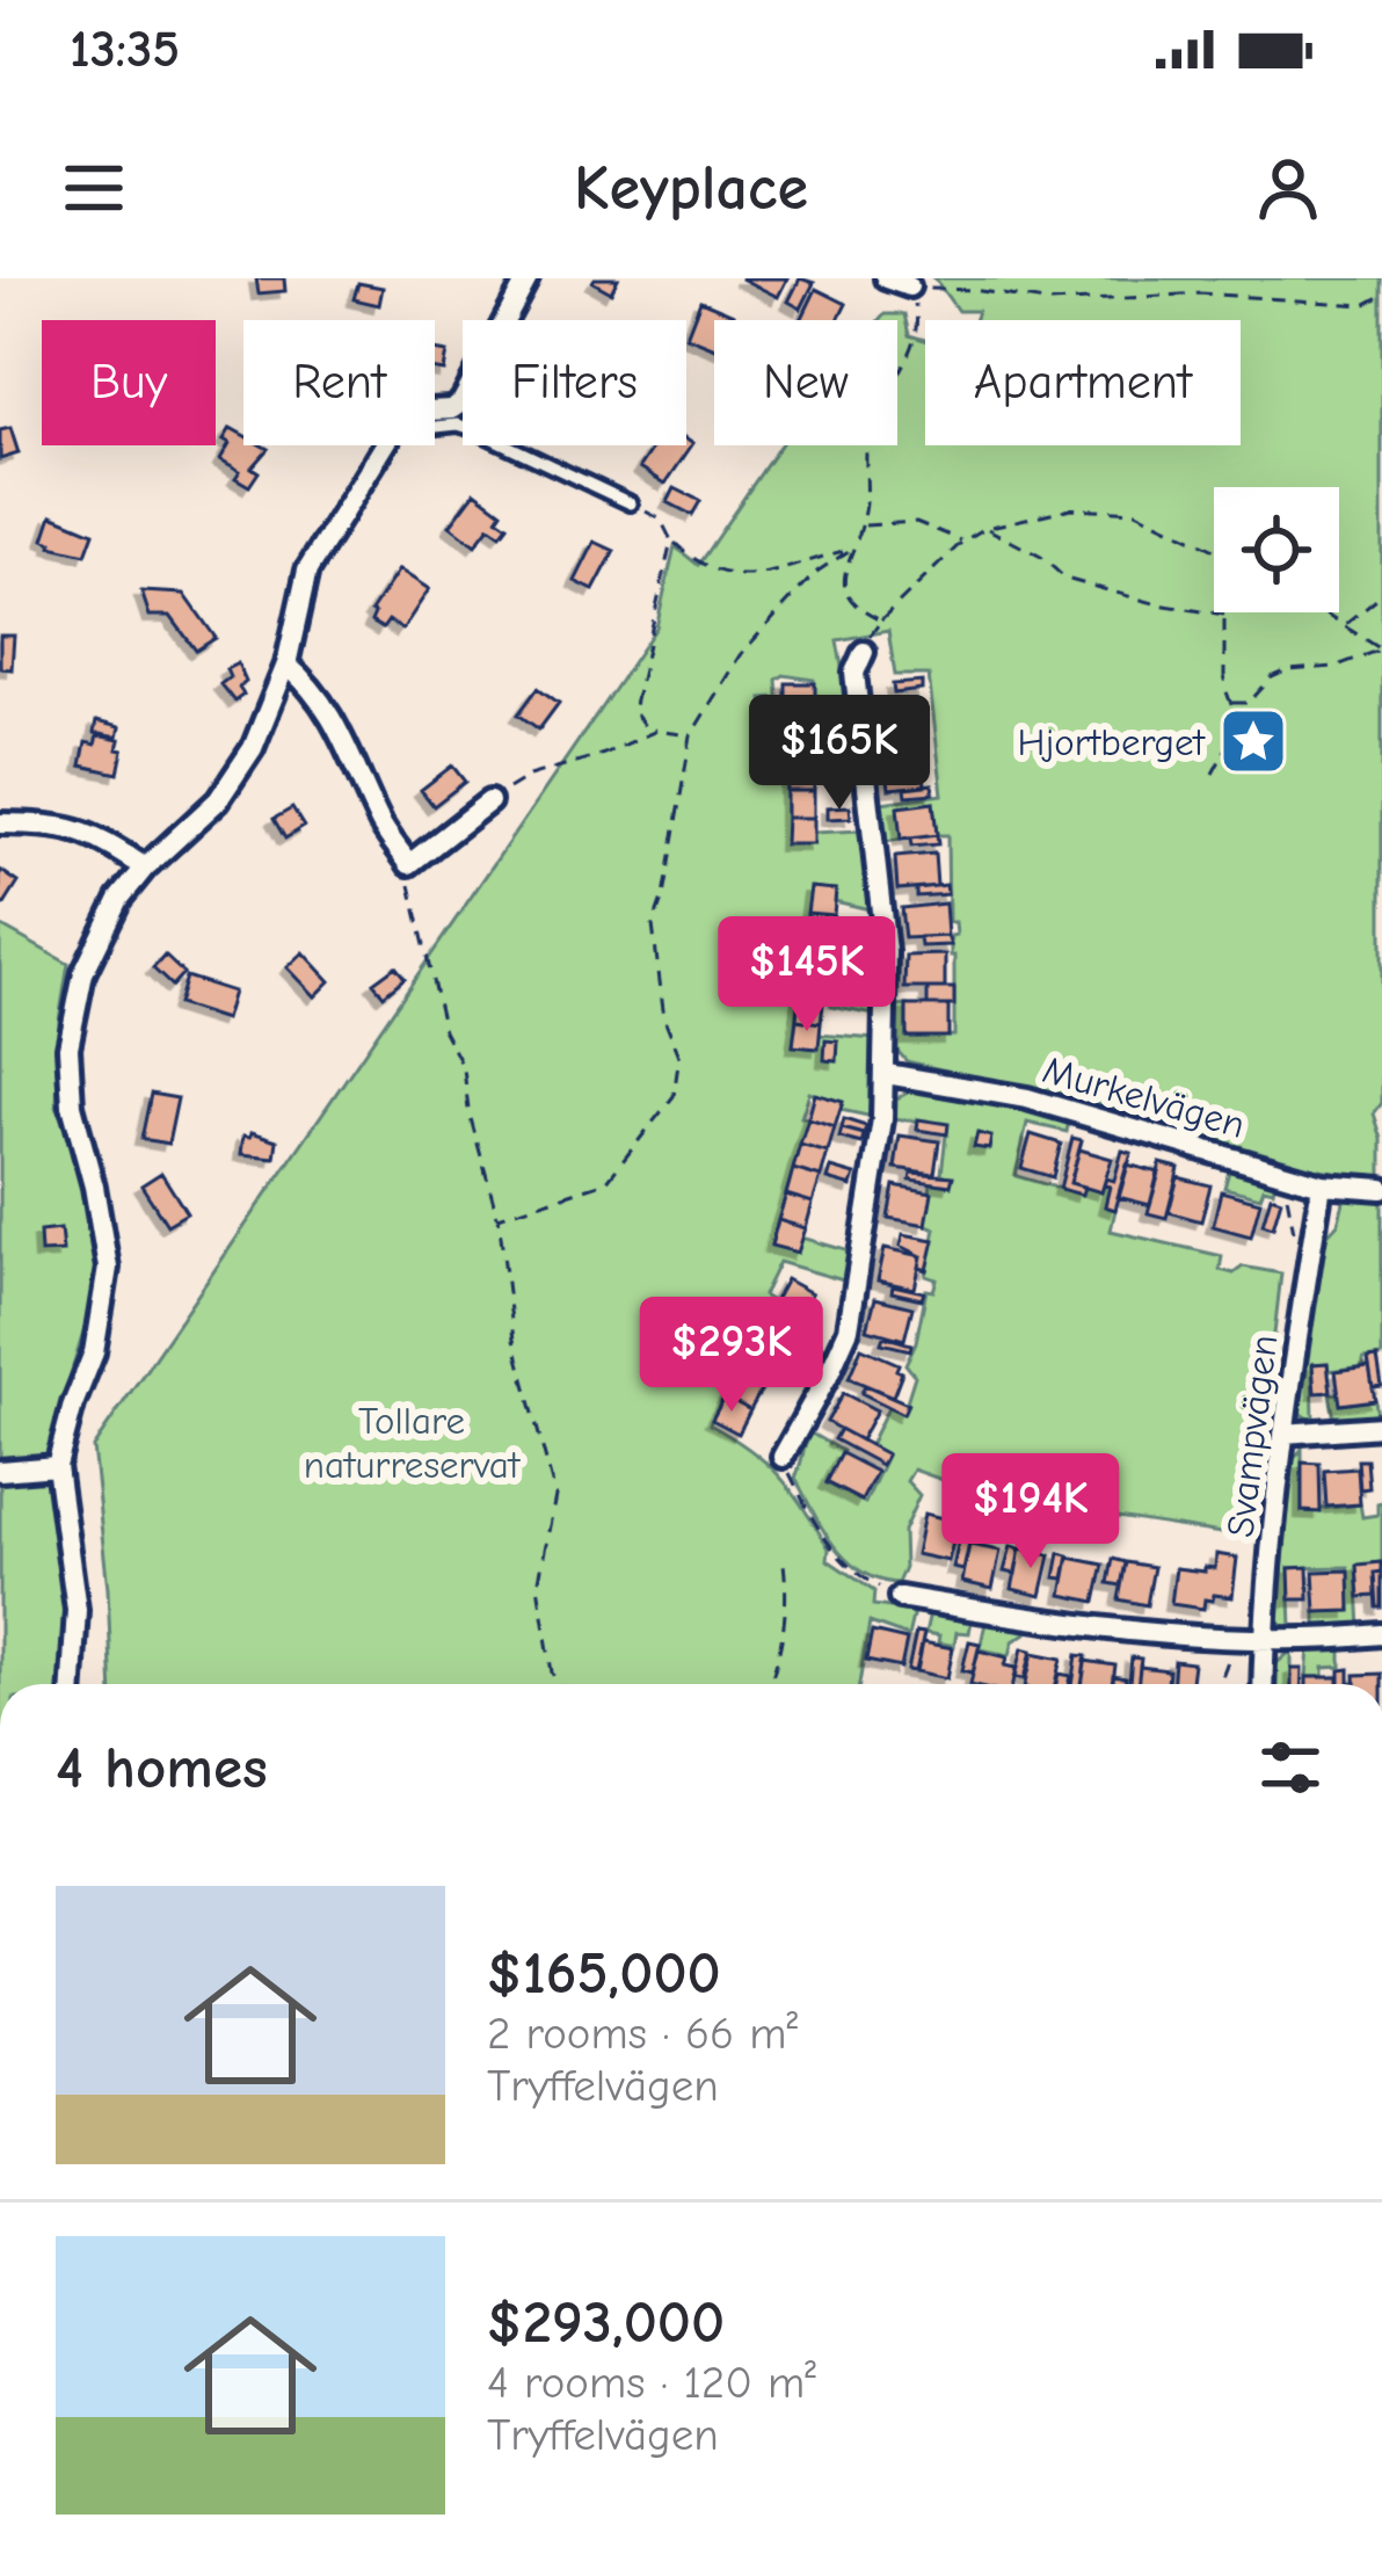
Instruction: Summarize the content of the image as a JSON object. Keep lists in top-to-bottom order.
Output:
{
  "streets": {
    "street": ["Murkelvägen", "Svampvägen"]
  },
  "crossings": [
    ["Murkelvägen", "Svampvägen"]
  ],
  "parks": ["Tollare naturreservat"],
  "places": {
    "place": ["Hjortberget"]
  },
  "page": {
    "status": "13:35",
    "header": "Keyplace",
    "chip": [
      "Buy",
      "Rent",
      "Filters",
      "New",
      "Apartment"
    ],
    "price": [
      "$165K",
      "$145K",
      "$293K",
      "$194K"
    ],
    "heading": "4 homes",
    "list": [
      {
        "name": "$165,000",
        "note": "2 rooms · 66 m² · Tryffelvägen"
      },
      {
        "name": "$293,000",
        "note": "4 rooms · 120 m² · Tryffelvägen"
      }
    ]
  }
}
